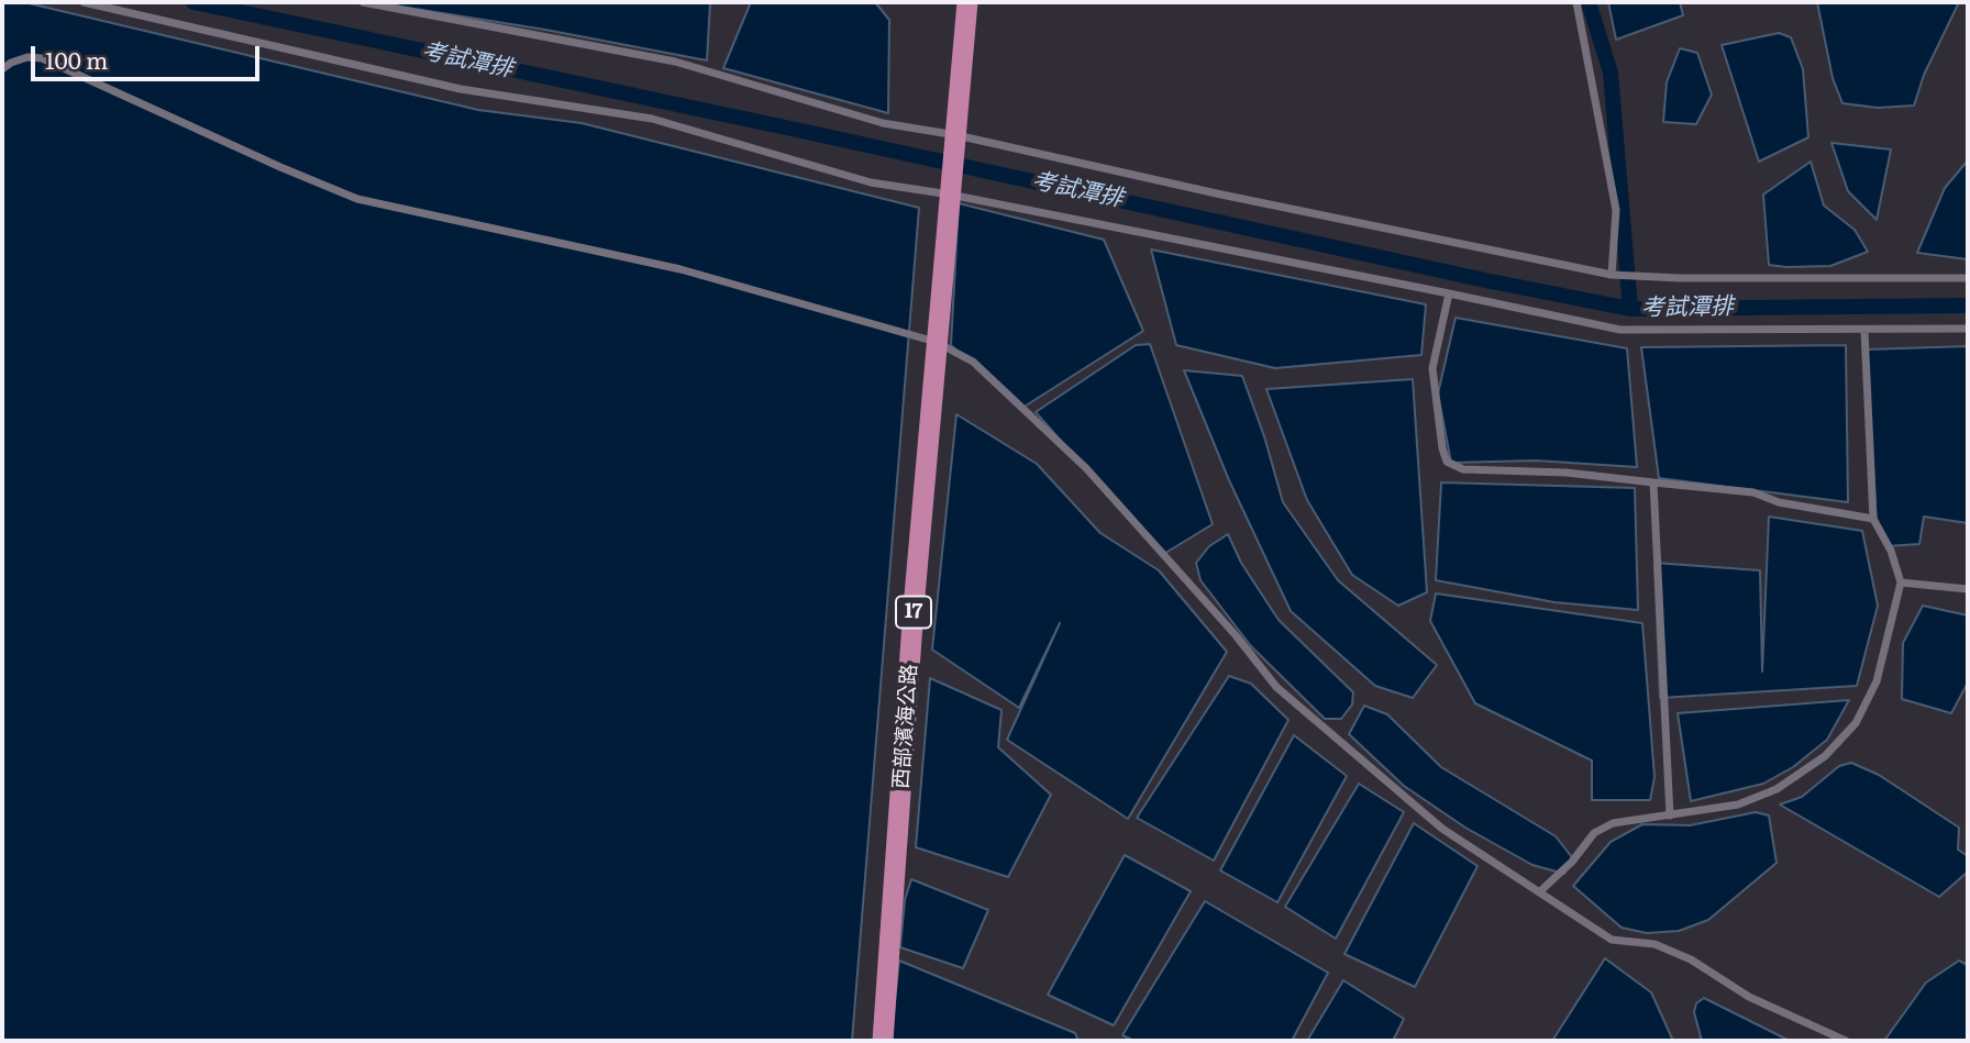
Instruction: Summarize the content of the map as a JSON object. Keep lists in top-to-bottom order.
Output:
{
  "streets": {
    "main road": ["17", "西部濱海公路"]
  },
  "crossings": [
    ["17", "西部濱海公路"]
  ],
  "water": ["考試潭排"],
  "scale_bar": "100 m"
}
